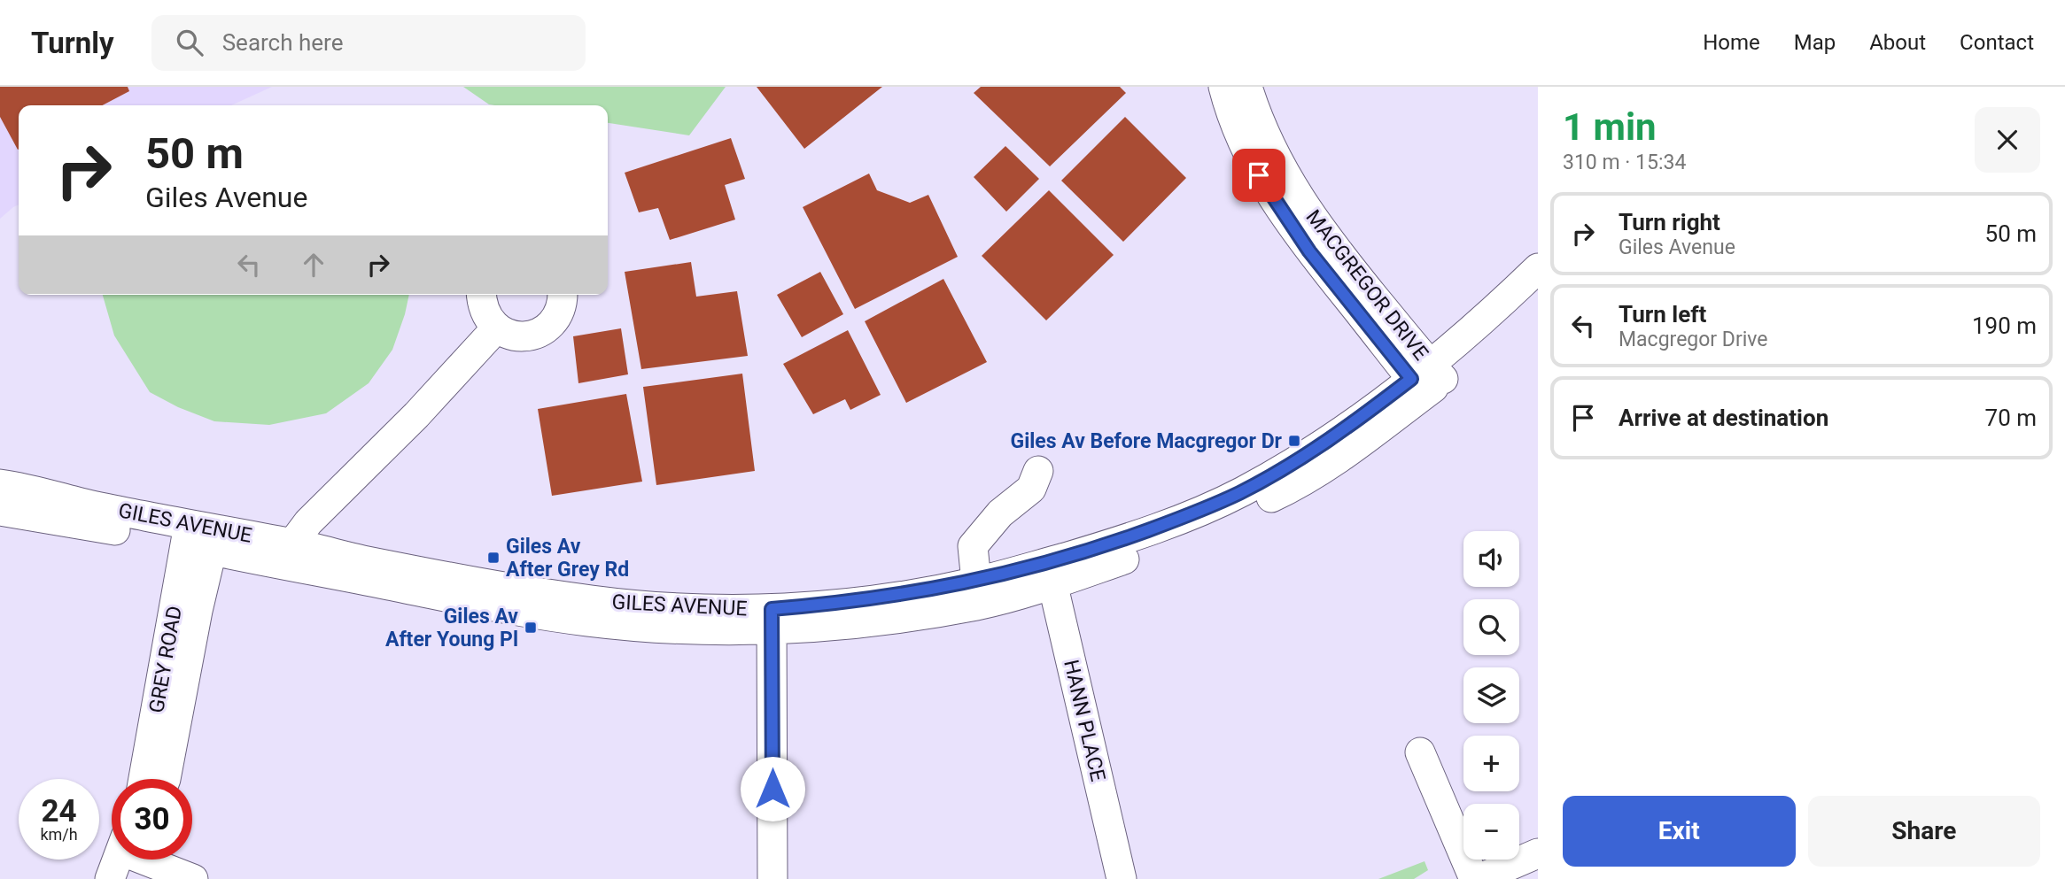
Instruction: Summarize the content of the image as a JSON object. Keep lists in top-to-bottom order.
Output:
{
  "streets": {
    "street": [
      "MACGREGOR DRIVE",
      "GILES AVENUE",
      "GREY ROAD",
      "HANN PLACE"
    ]
  },
  "crossings": [
    ["MACGREGOR DRIVE", "GILES AVENUE"],
    ["GILES AVENUE", "GREY ROAD"],
    ["GILES AVENUE", "HANN PLACE"]
  ],
  "places": {
    "transit": ["Giles Av Before Macgregor Dr", "Giles Av After Grey Rd", "Giles Av After Young Pl"]
  },
  "page": {
    "header": "Turnly",
    "search": "Search here",
    "nav": [
      "Home",
      "Map",
      "About",
      "Contact"
    ],
    "heading": ["1 min", "310 m · 15:34"],
    "turn": ["50 m", "Giles Avenue"],
    "list": [
      {
        "name": "Turn right",
        "note": "Giles Avenue",
        "value": "50 m"
      },
      {
        "name": "Turn left",
        "note": "Macgregor Drive",
        "value": "190 m"
      },
      {
        "name": "Arrive at destination",
        "value": "70 m"
      }
    ],
    "map_buttons": ["+", "−"],
    "speed": "24 km/h",
    "limit": "30",
    "buttons": ["Exit", "Share"]
  }
}
